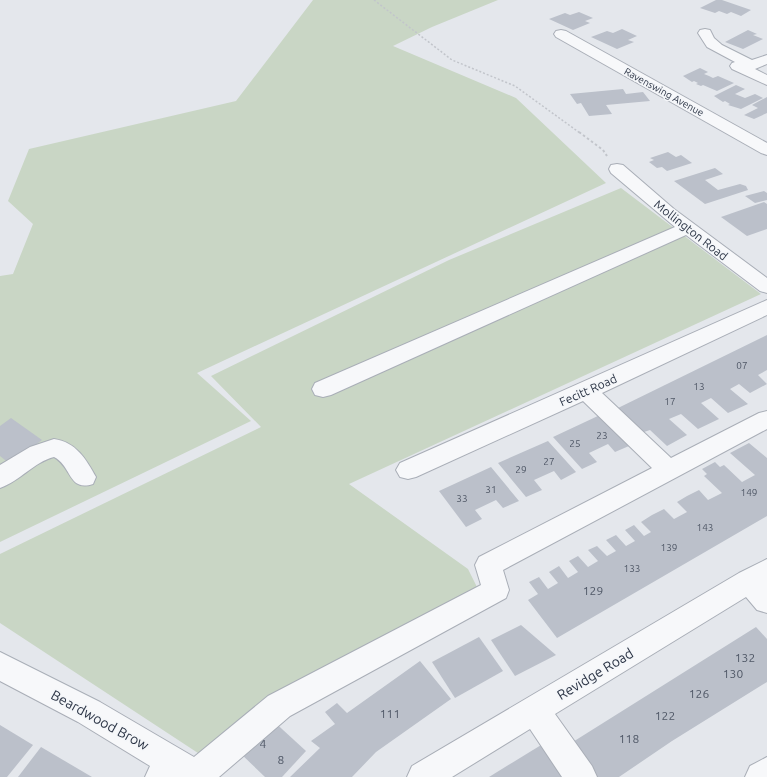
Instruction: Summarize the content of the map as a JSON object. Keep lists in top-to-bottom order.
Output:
{
  "streets": {
    "street": [
      "Ravenswing Avenue",
      "Mollington Road",
      "Fecitt Road",
      "Revidge Road",
      "Beardwood Brow"
    ]
  },
  "house_numbers": [
    "07",
    "13",
    "17",
    "23",
    "25",
    "27",
    "29",
    "31",
    "149",
    "33",
    "143",
    "139",
    "133",
    "129",
    "132",
    "130",
    "126",
    "111",
    "122",
    "118",
    "4",
    "8"
  ]
}
